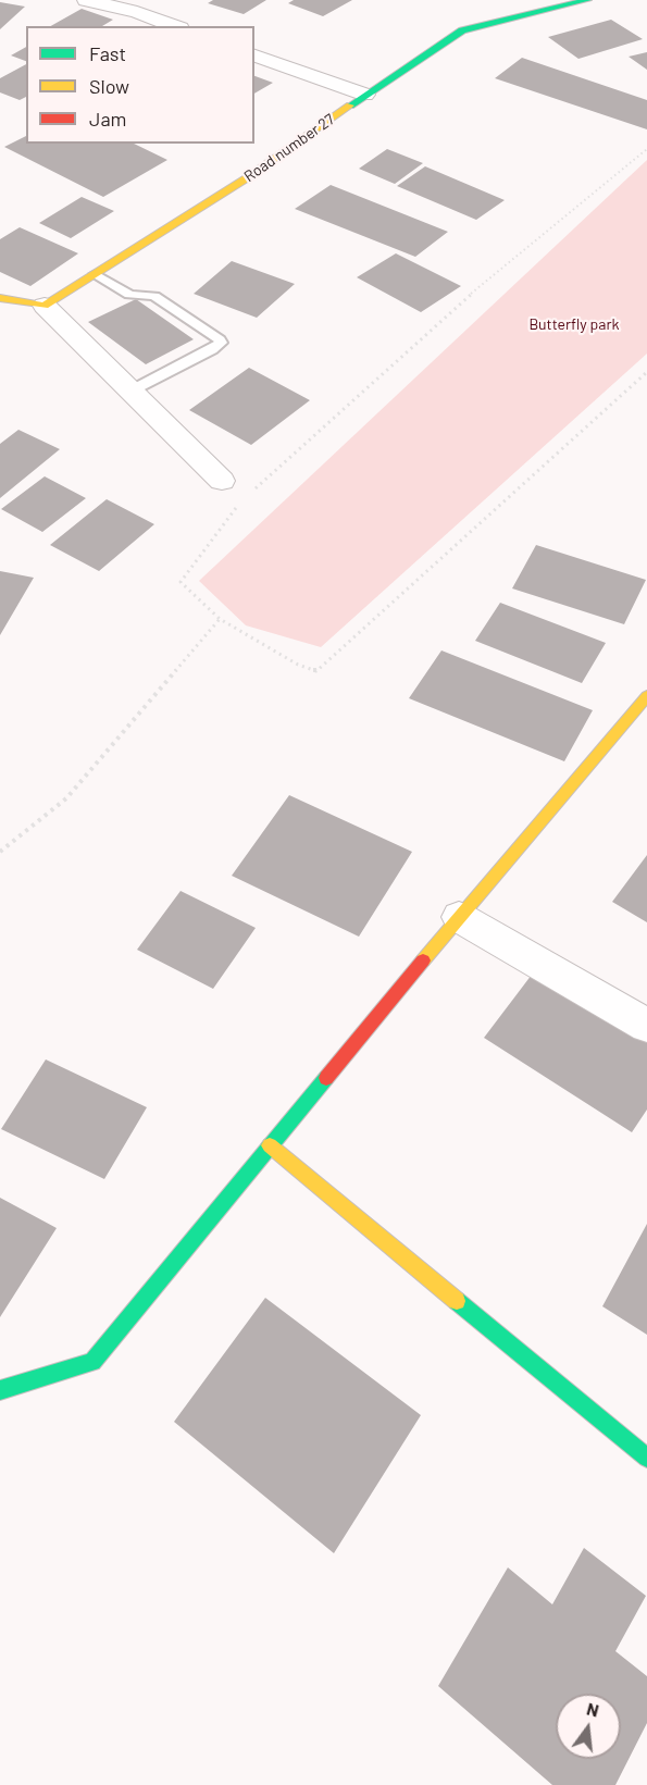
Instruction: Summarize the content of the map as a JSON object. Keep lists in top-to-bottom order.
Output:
{
  "streets": {
    "street": ["Road number 27"]
  },
  "parks": ["Butterfly park"],
  "legend": ["Fast", "Slow", "Jam"],
  "north": "top"
}
